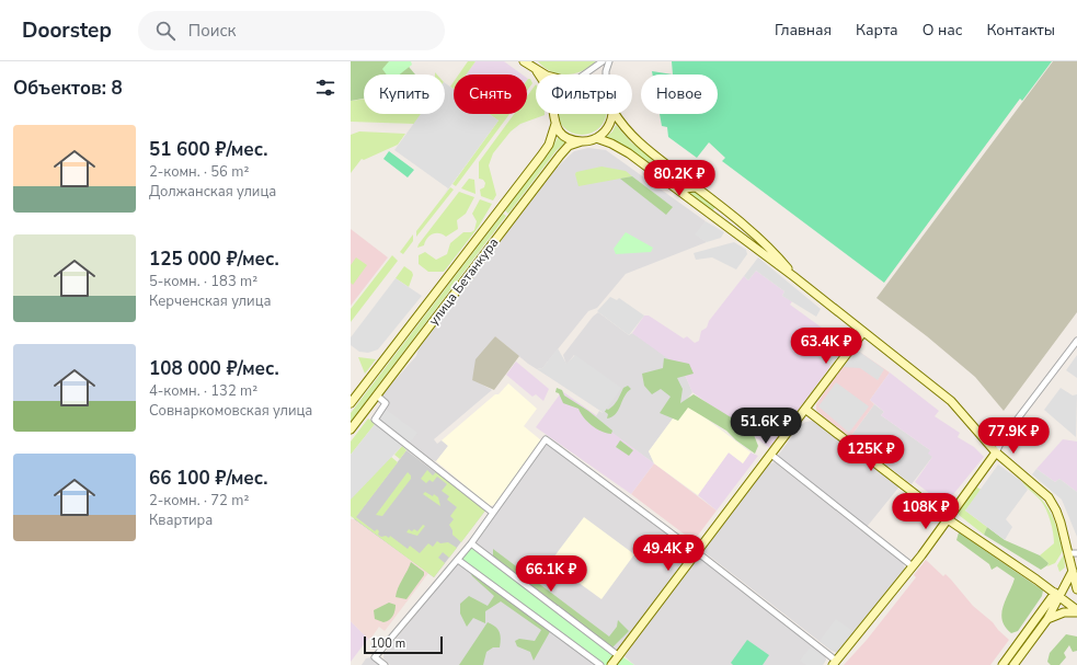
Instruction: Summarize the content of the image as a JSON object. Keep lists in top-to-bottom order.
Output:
{
  "streets": {
    "main road": ["улица Бетанкура"]
  },
  "scale_bar": "100 m",
  "page": {
    "header": "Doorstep",
    "search": "Поиск",
    "nav": [
      "Главная",
      "Карта",
      "О нас",
      "Контакты"
    ],
    "heading": "Объектов: 8",
    "chip": [
      "Купить",
      "Снять",
      "Фильтры",
      "Новое"
    ],
    "list": [
      {
        "name": "51 600 ₽/мес.",
        "note": "2-комн. · 56 m² · Должанская улица"
      },
      {
        "name": "125 000 ₽/мес.",
        "note": "5-комн. · 183 m² · Керченская улица"
      },
      {
        "name": "108 000 ₽/мес.",
        "note": "4-комн. · 132 m² · Совнаркомовская улица"
      },
      {
        "name": "66 100 ₽/мес.",
        "note": "2-комн. · 72 m² · Квартира"
      }
    ],
    "price": [
      "80.2K ₽",
      "63.4K ₽",
      "51.6K ₽",
      "77.9K ₽",
      "125K ₽",
      "108K ₽",
      "49.4K ₽",
      "66.1K ₽"
    ],
    "scale": "100 m"
  }
}
